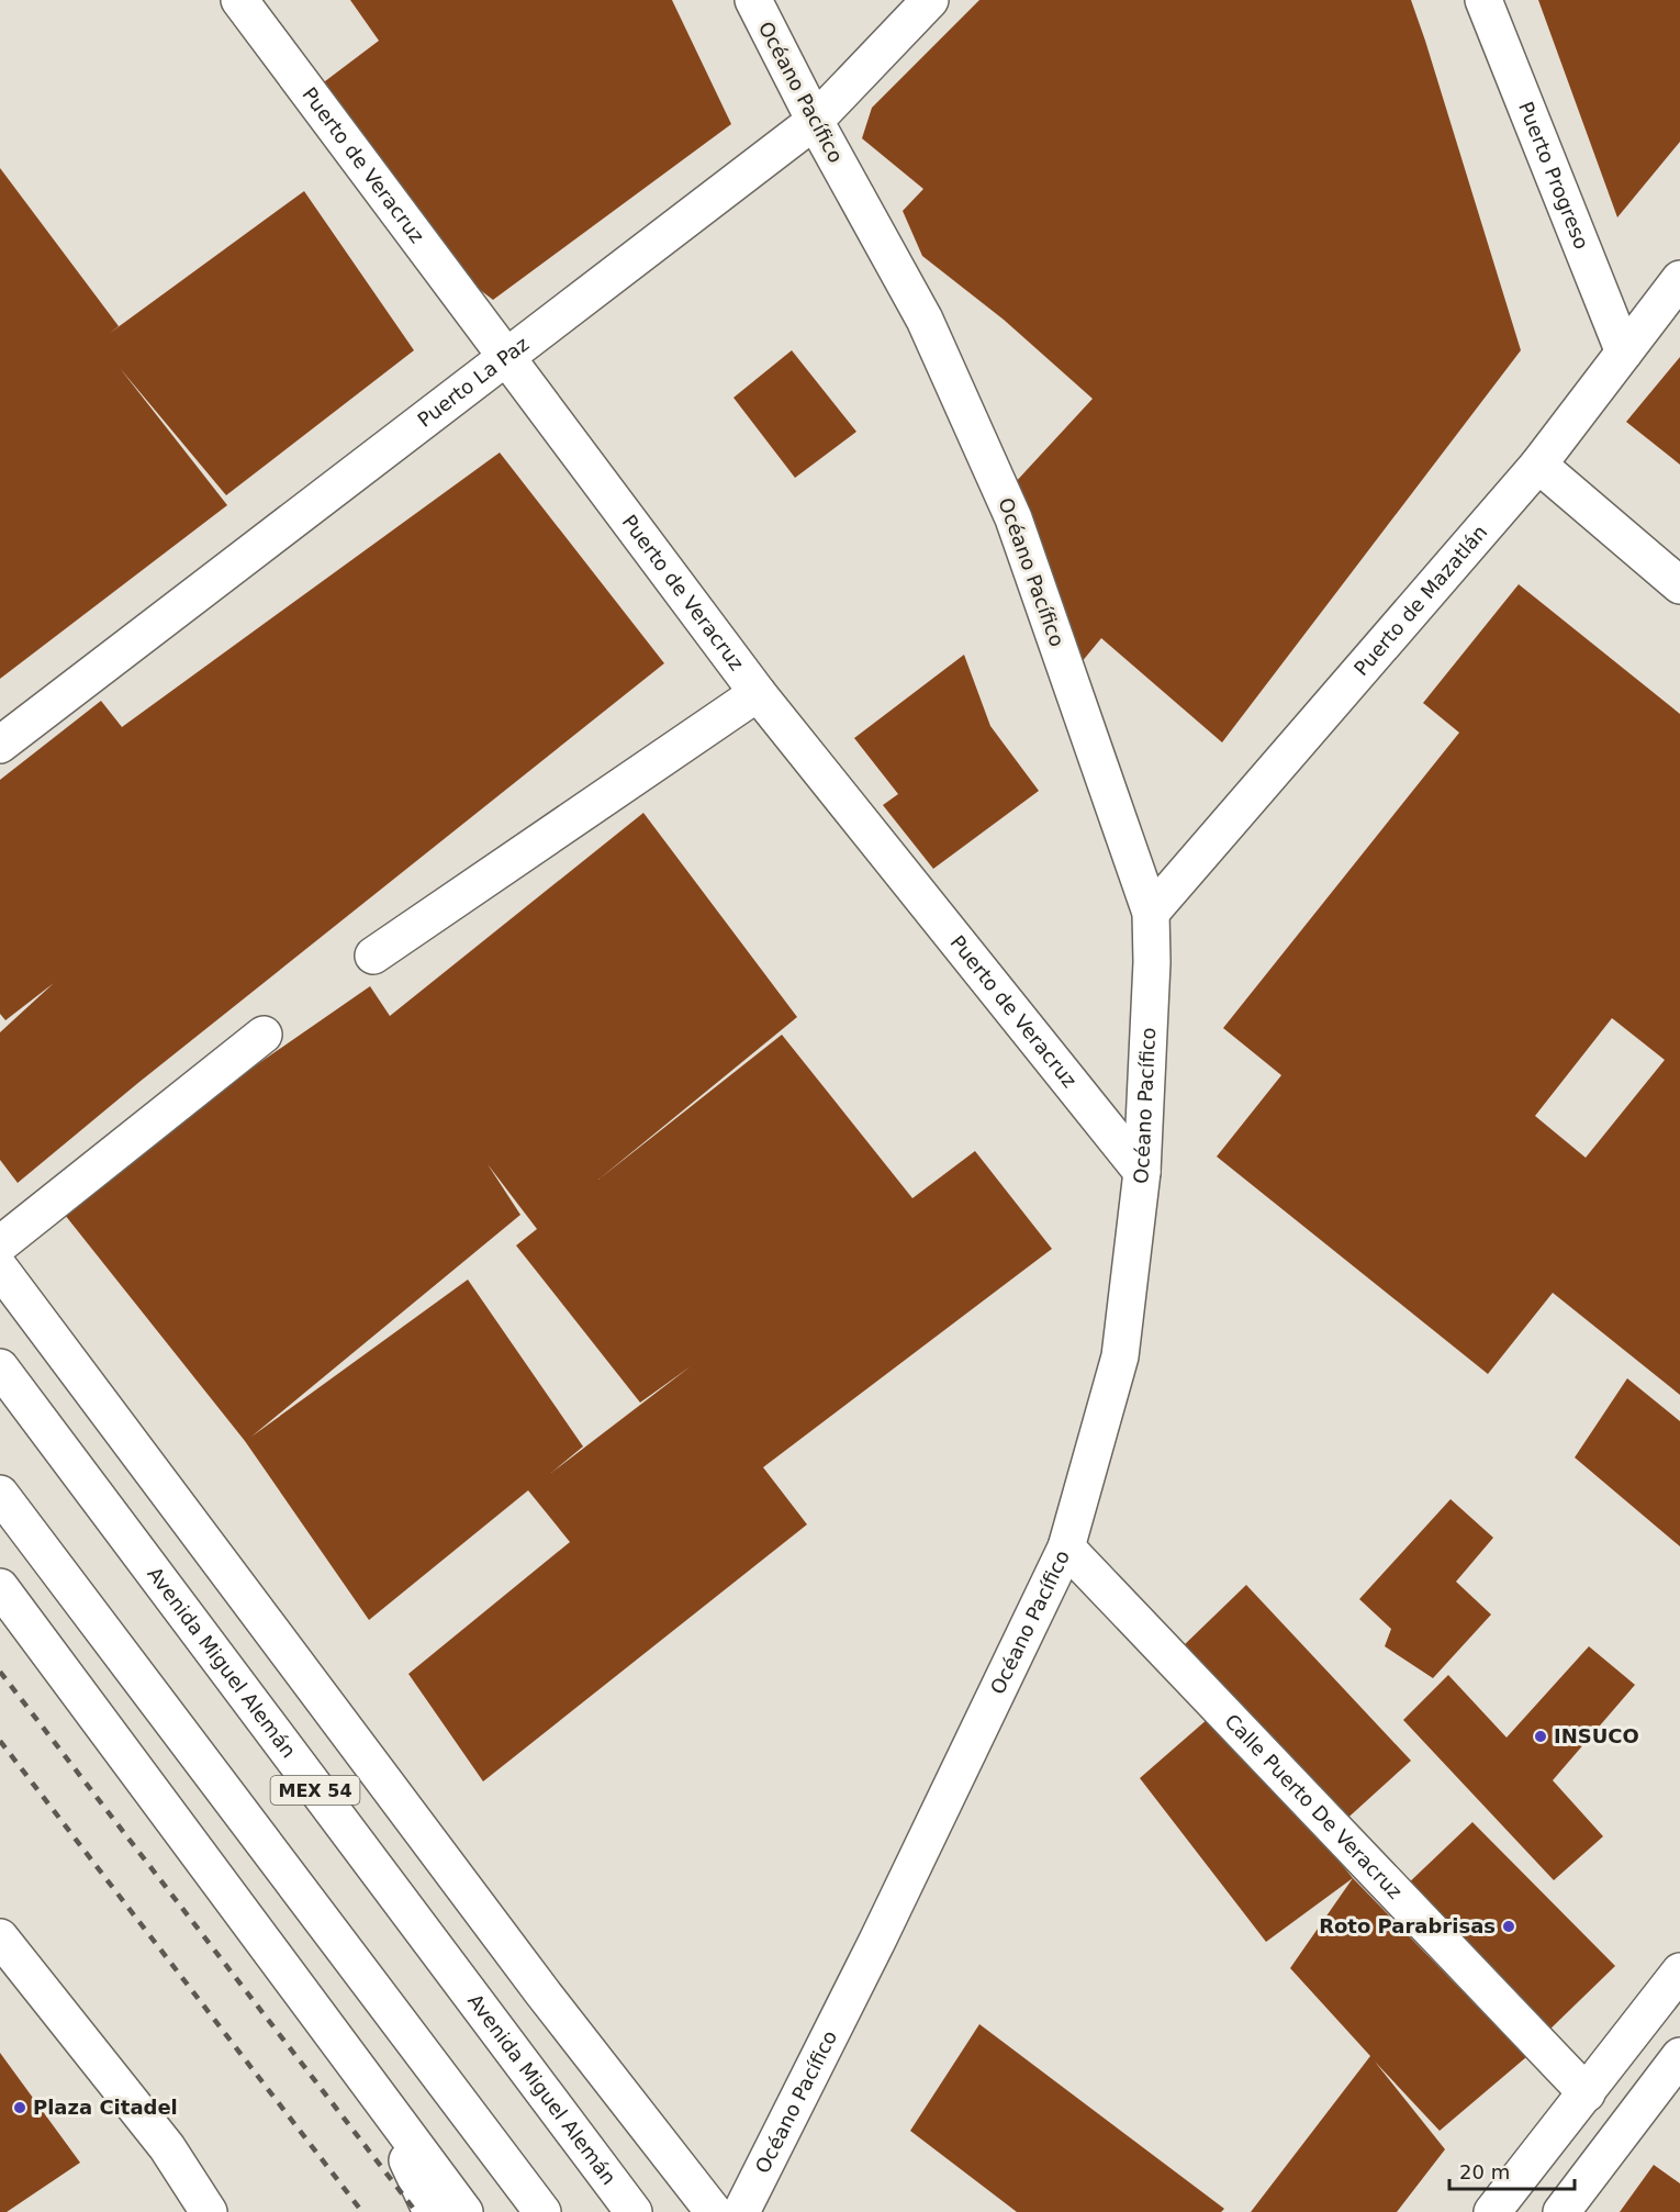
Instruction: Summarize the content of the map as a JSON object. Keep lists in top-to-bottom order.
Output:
{
  "streets": {
    "main road": [
      "Océano Pacífico",
      "Puerto de Veracruz",
      "Puerto Progreso",
      "Puerto La Paz",
      "Puerto de Mazatlán",
      "Avenida Miguel Alemán",
      "MEX 54",
      "Calle Puerto De Veracruz"
    ]
  },
  "crossings": [
    ["Océano Pacífico", "Puerto de Veracruz"],
    ["Océano Pacífico", "Puerto La Paz"],
    ["Océano Pacífico", "Puerto de Mazatlán"],
    ["Océano Pacífico", "Calle Puerto De Veracruz"],
    ["Puerto de Veracruz", "Puerto La Paz"],
    ["Puerto Progreso", "Puerto de Mazatlán"]
  ],
  "places": ["INSUCO", "Roto Parabrisas", "Plaza Citadel"],
  "scale_bar": "20 m"
}
